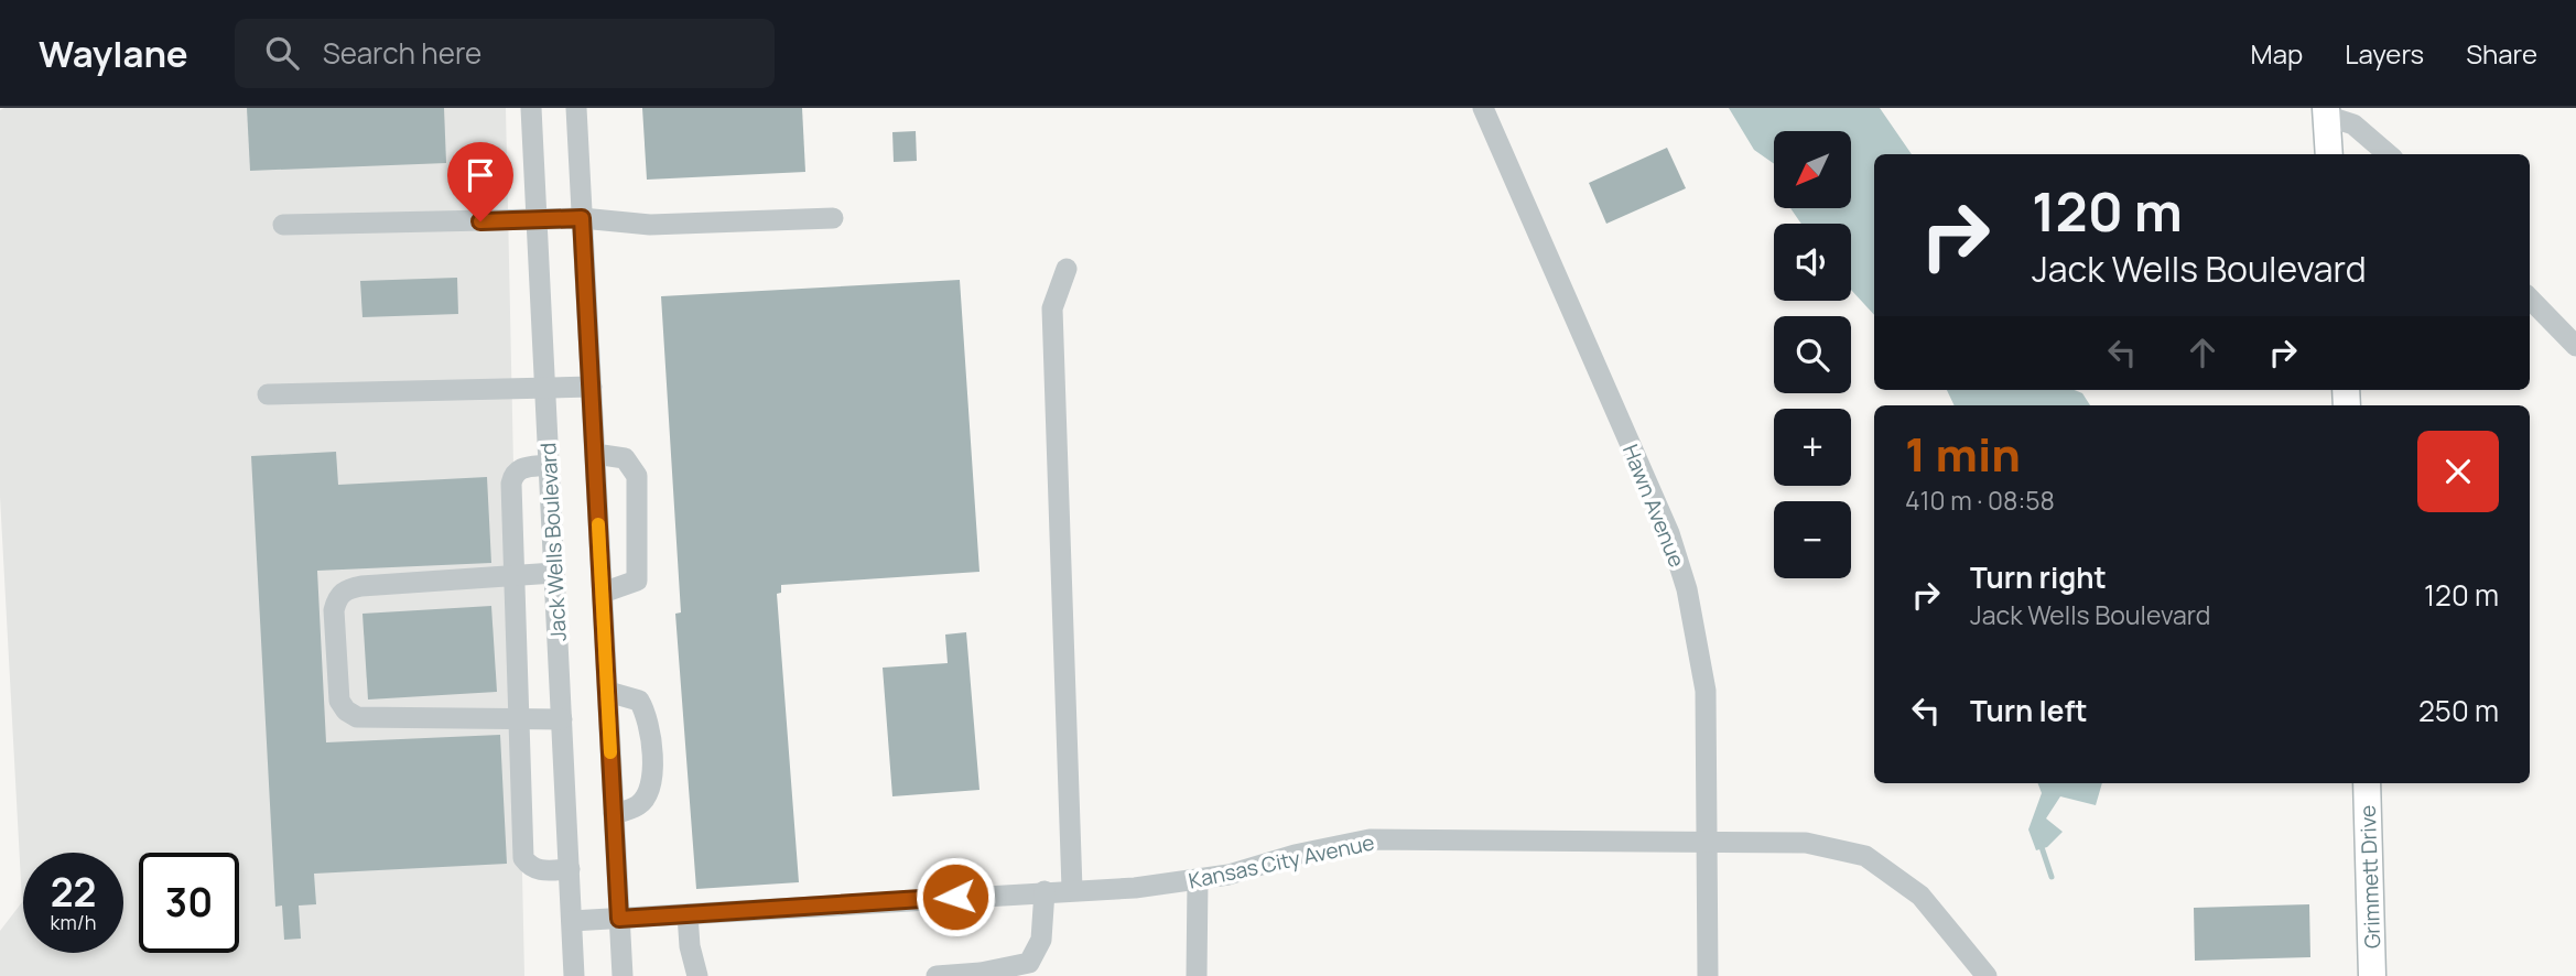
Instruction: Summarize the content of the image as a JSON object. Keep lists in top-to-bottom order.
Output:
{
  "streets": {
    "main road": ["Grimmett Drive"],
    "street": ["Hawn Avenue", "Jack Wells Boulevard", "Kansas City Avenue"]
  },
  "crossings": [
    ["Hawn Avenue", "Kansas City Avenue"],
    ["Jack Wells Boulevard", "Kansas City Avenue"]
  ],
  "north": "bottom left",
  "page": {
    "header": "Waylane",
    "search": "Search here",
    "nav": ["Map", "Layers", "Share"],
    "map_buttons": ["+", "−"],
    "turn": ["120 m", "Jack Wells Boulevard"],
    "heading": ["1 min", "410 m · 08:58"],
    "list": [
      {
        "name": "Turn right",
        "note": "Jack Wells Boulevard",
        "value": "120 m"
      },
      {
        "name": "Turn left",
        "value": "250 m"
      }
    ],
    "speed": "22 km/h",
    "limit": "30"
  }
}
